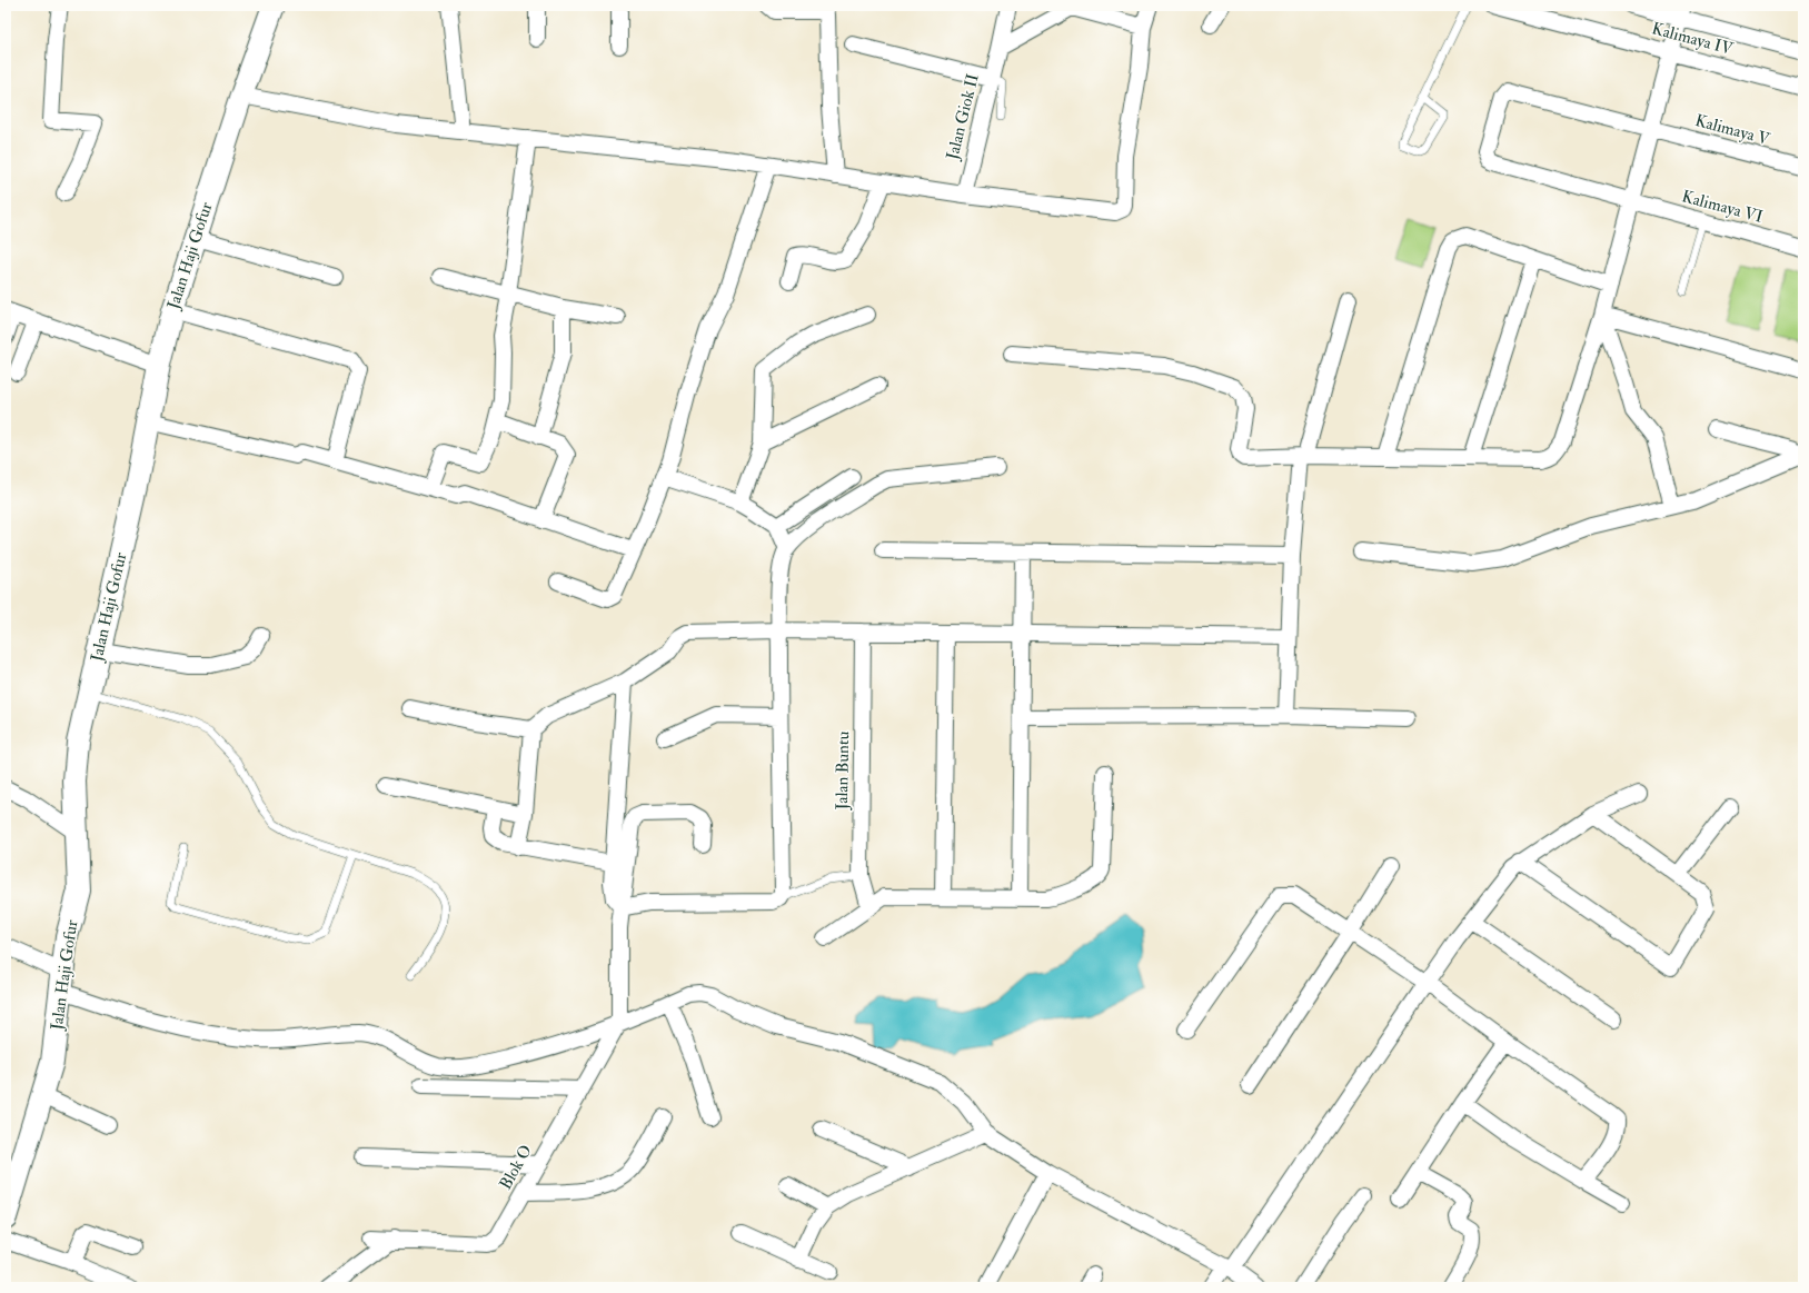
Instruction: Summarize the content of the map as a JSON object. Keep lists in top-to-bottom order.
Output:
{
  "streets": {
    "street": [
      "Kalimaya IV",
      "Jalan Giok II",
      "Kalimaya V",
      "Kalimaya VI",
      "Jalan Haji Gofur",
      "Jalan Buntu",
      "Blok O"
    ]
  },
  "crossings": [
    ["Kalimaya V", "Kalimaya VI"]
  ]
}
